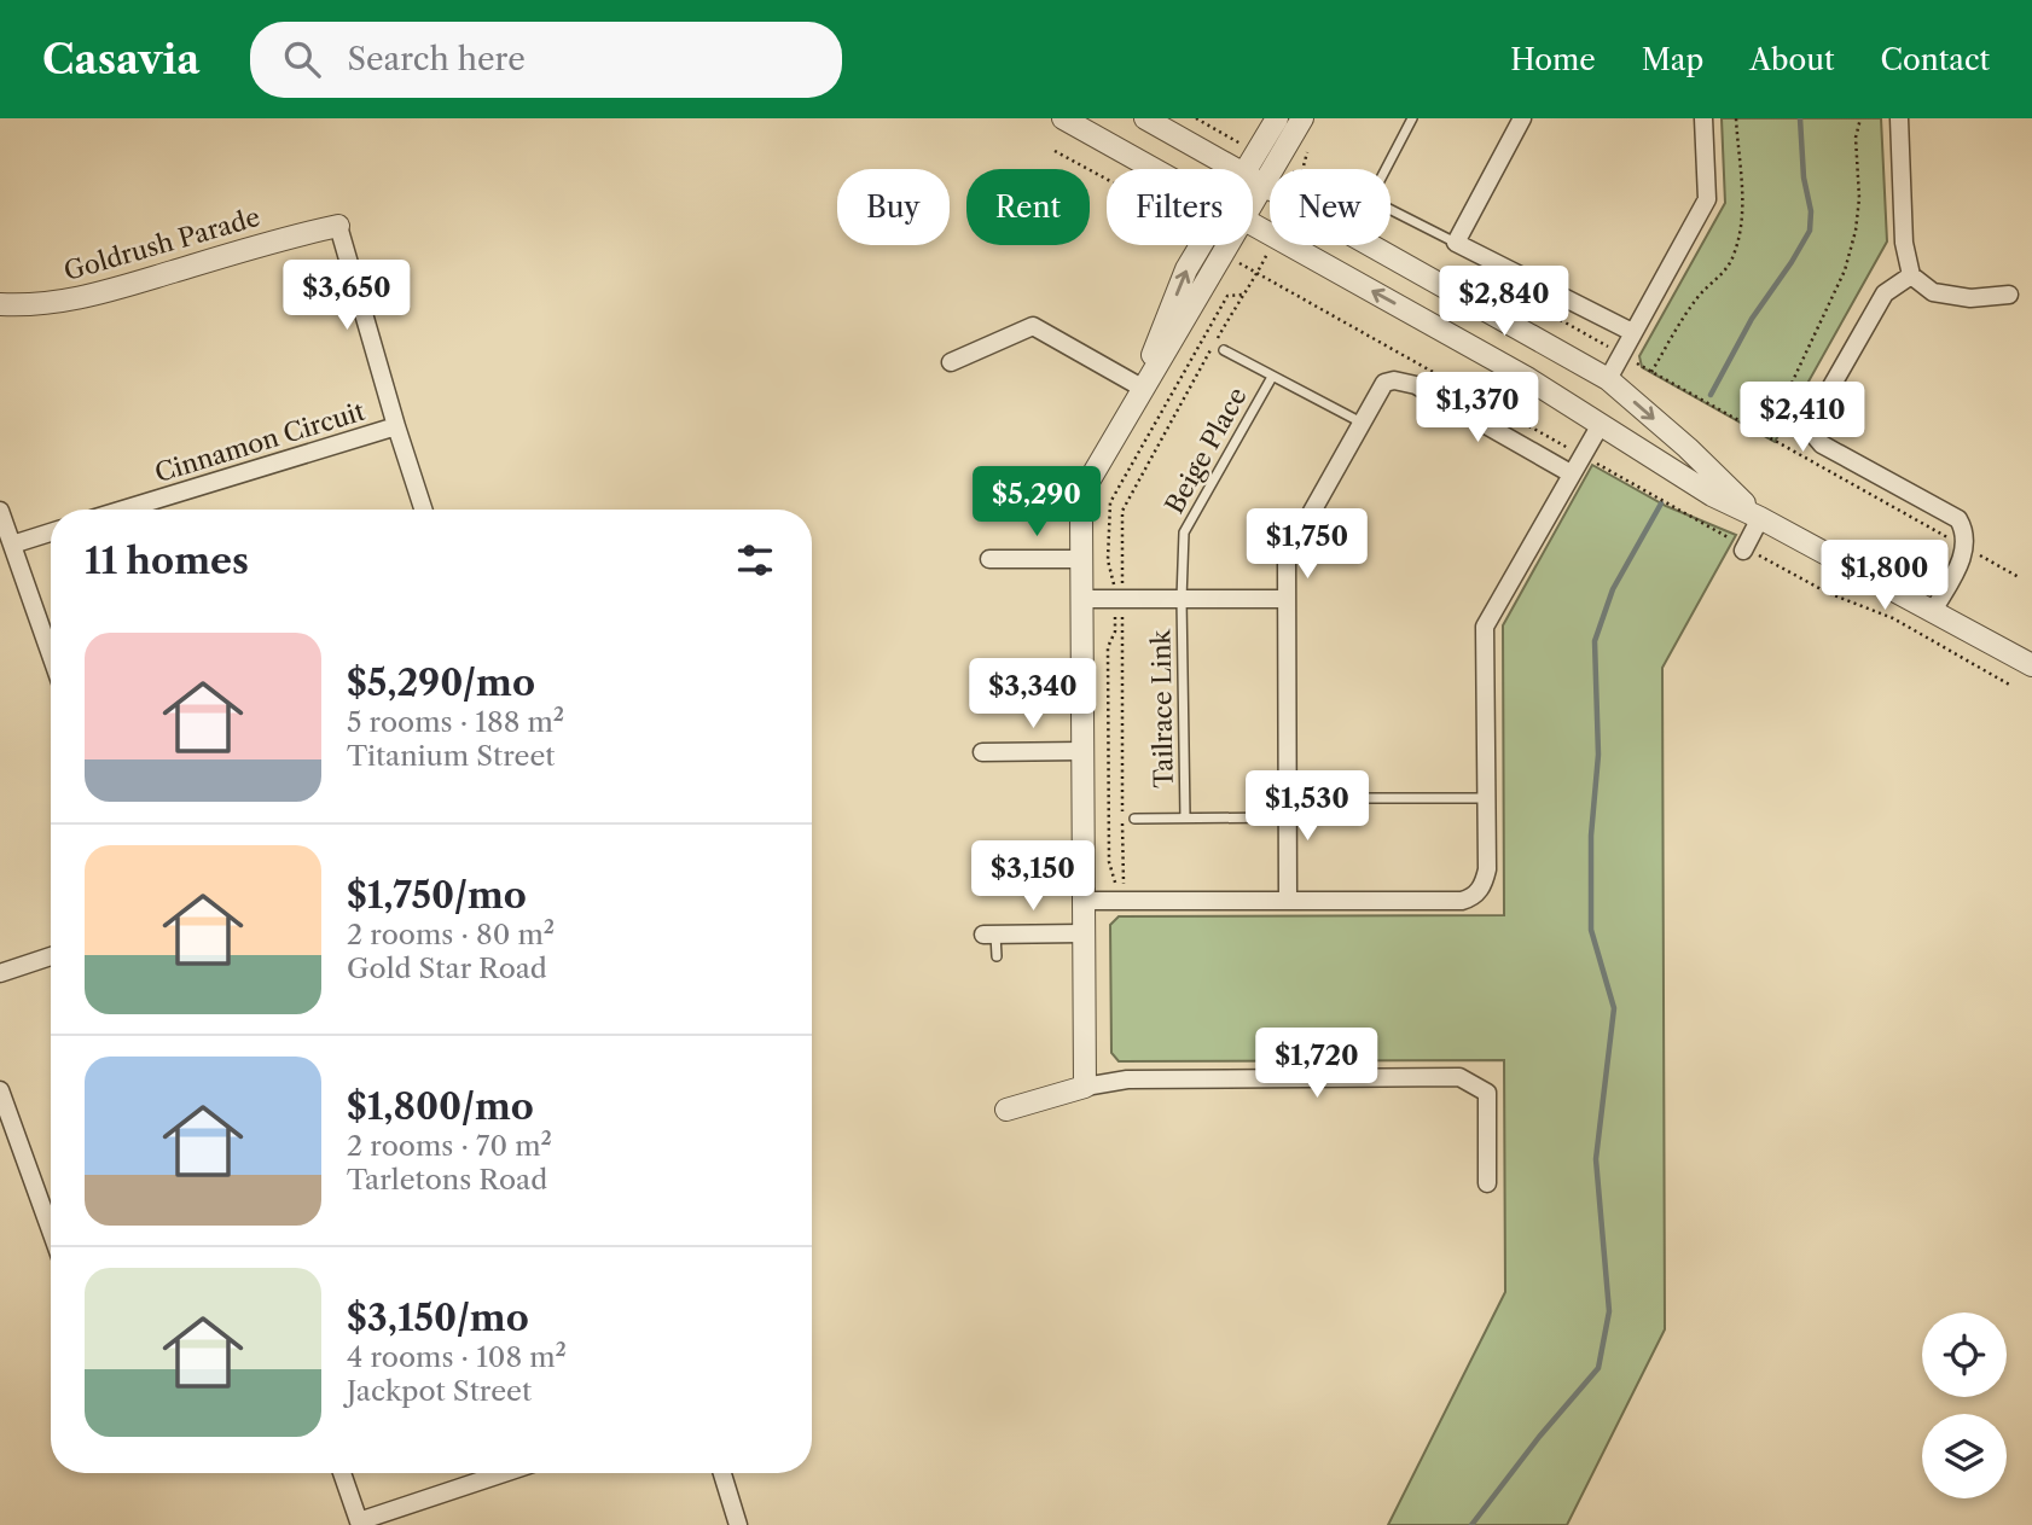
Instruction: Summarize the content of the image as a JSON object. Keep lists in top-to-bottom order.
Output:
{
  "streets": {
    "street": ["Goldrush Parade", "Cinnamon Circuit"],
    "lane": ["Beige Place", "Tailrace Link"]
  },
  "crossings": [
    ["Beige Place", "Tailrace Link"]
  ],
  "page": {
    "header": "Casavia",
    "search": "Search here",
    "nav": [
      "Home",
      "Map",
      "About",
      "Contact"
    ],
    "chip": [
      "Buy",
      "Rent",
      "Filters",
      "New"
    ],
    "price": [
      "$3,650",
      "$2,840",
      "$1,370",
      "$2,410",
      "$5,290",
      "$1,750",
      "$1,800",
      "$3,340",
      "$1,530",
      "$3,150",
      "$1,720"
    ],
    "heading": "11 homes",
    "list": [
      {
        "name": "$5,290/mo",
        "note": "5 rooms · 188 m² · Titanium Street"
      },
      {
        "name": "$1,750/mo",
        "note": "2 rooms · 80 m² · Gold Star Road"
      },
      {
        "name": "$1,800/mo",
        "note": "2 rooms · 70 m² · Tarletons Road"
      },
      {
        "name": "$3,150/mo",
        "note": "4 rooms · 108 m² · Jackpot Street"
      }
    ]
  }
}
